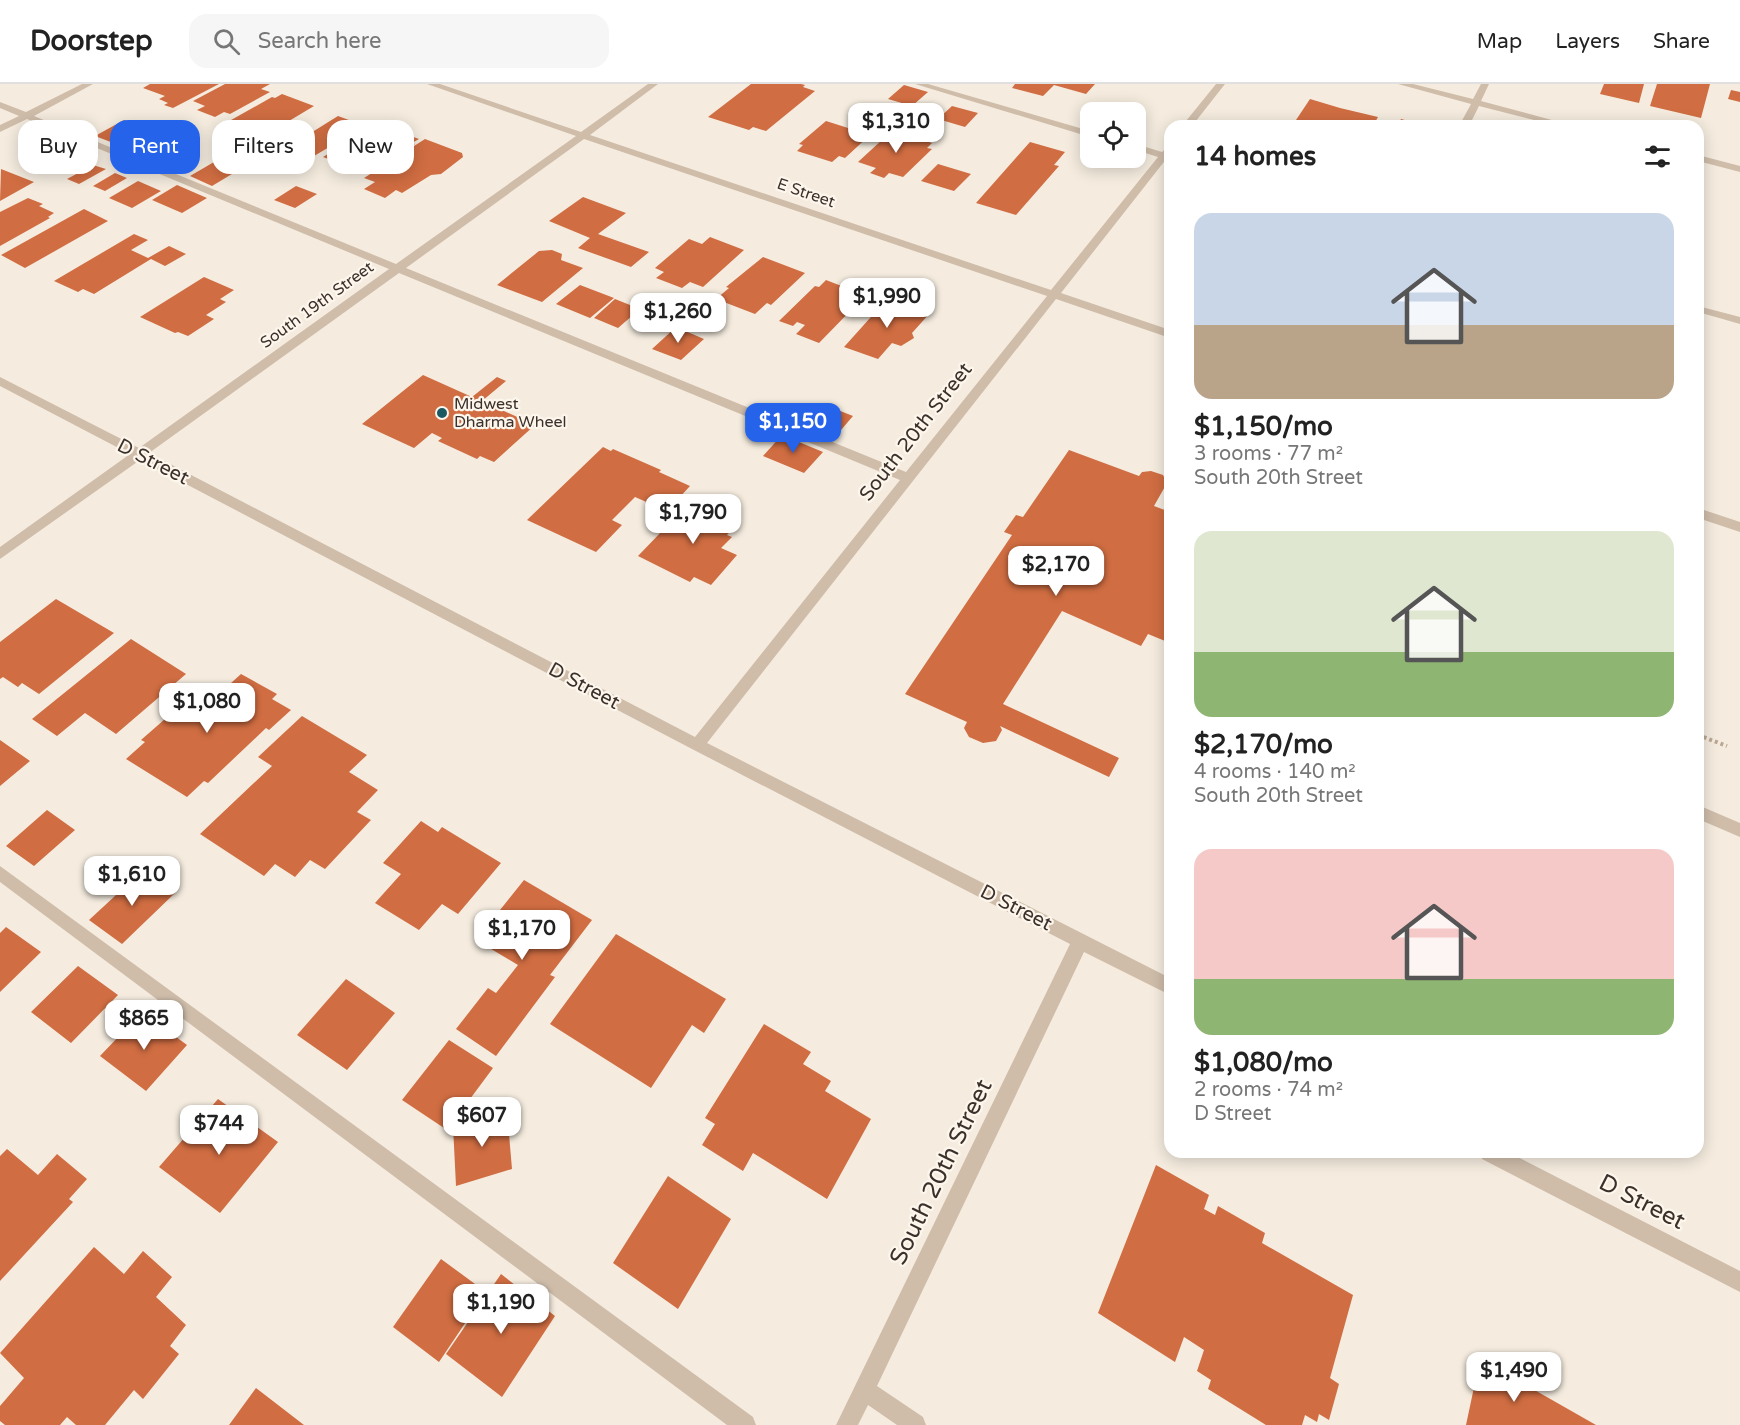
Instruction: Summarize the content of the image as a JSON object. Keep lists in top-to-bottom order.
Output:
{
  "streets": {
    "street": [
      "E Street",
      "South 19th Street",
      "South 20th Street",
      "D Street"
    ]
  },
  "crossings": [
    ["E Street", "South 19th Street"],
    ["E Street", "South 20th Street"],
    ["South 19th Street", "D Street"],
    ["South 20th Street", "D Street"]
  ],
  "places": ["Midwest Dharma Wheel"],
  "page": {
    "header": "Doorstep",
    "search": "Search here",
    "nav": ["Map", "Layers", "Share"],
    "price": [
      "$1,310",
      "$1,990",
      "$1,260",
      "$1,150",
      "$1,790",
      "$2,170",
      "$1,080",
      "$1,610",
      "$1,170",
      "$865",
      "$607",
      "$744",
      "$1,190",
      "$1,490"
    ],
    "chip": [
      "Buy",
      "Rent",
      "Filters",
      "New"
    ],
    "heading": "14 homes",
    "list": [
      {
        "name": "$1,150/mo",
        "note": "3 rooms · 77 m² · South 20th Street"
      },
      {
        "name": "$2,170/mo",
        "note": "4 rooms · 140 m² · South 20th Street"
      },
      {
        "name": "$1,080/mo",
        "note": "2 rooms · 74 m² · D Street"
      }
    ]
  }
}
